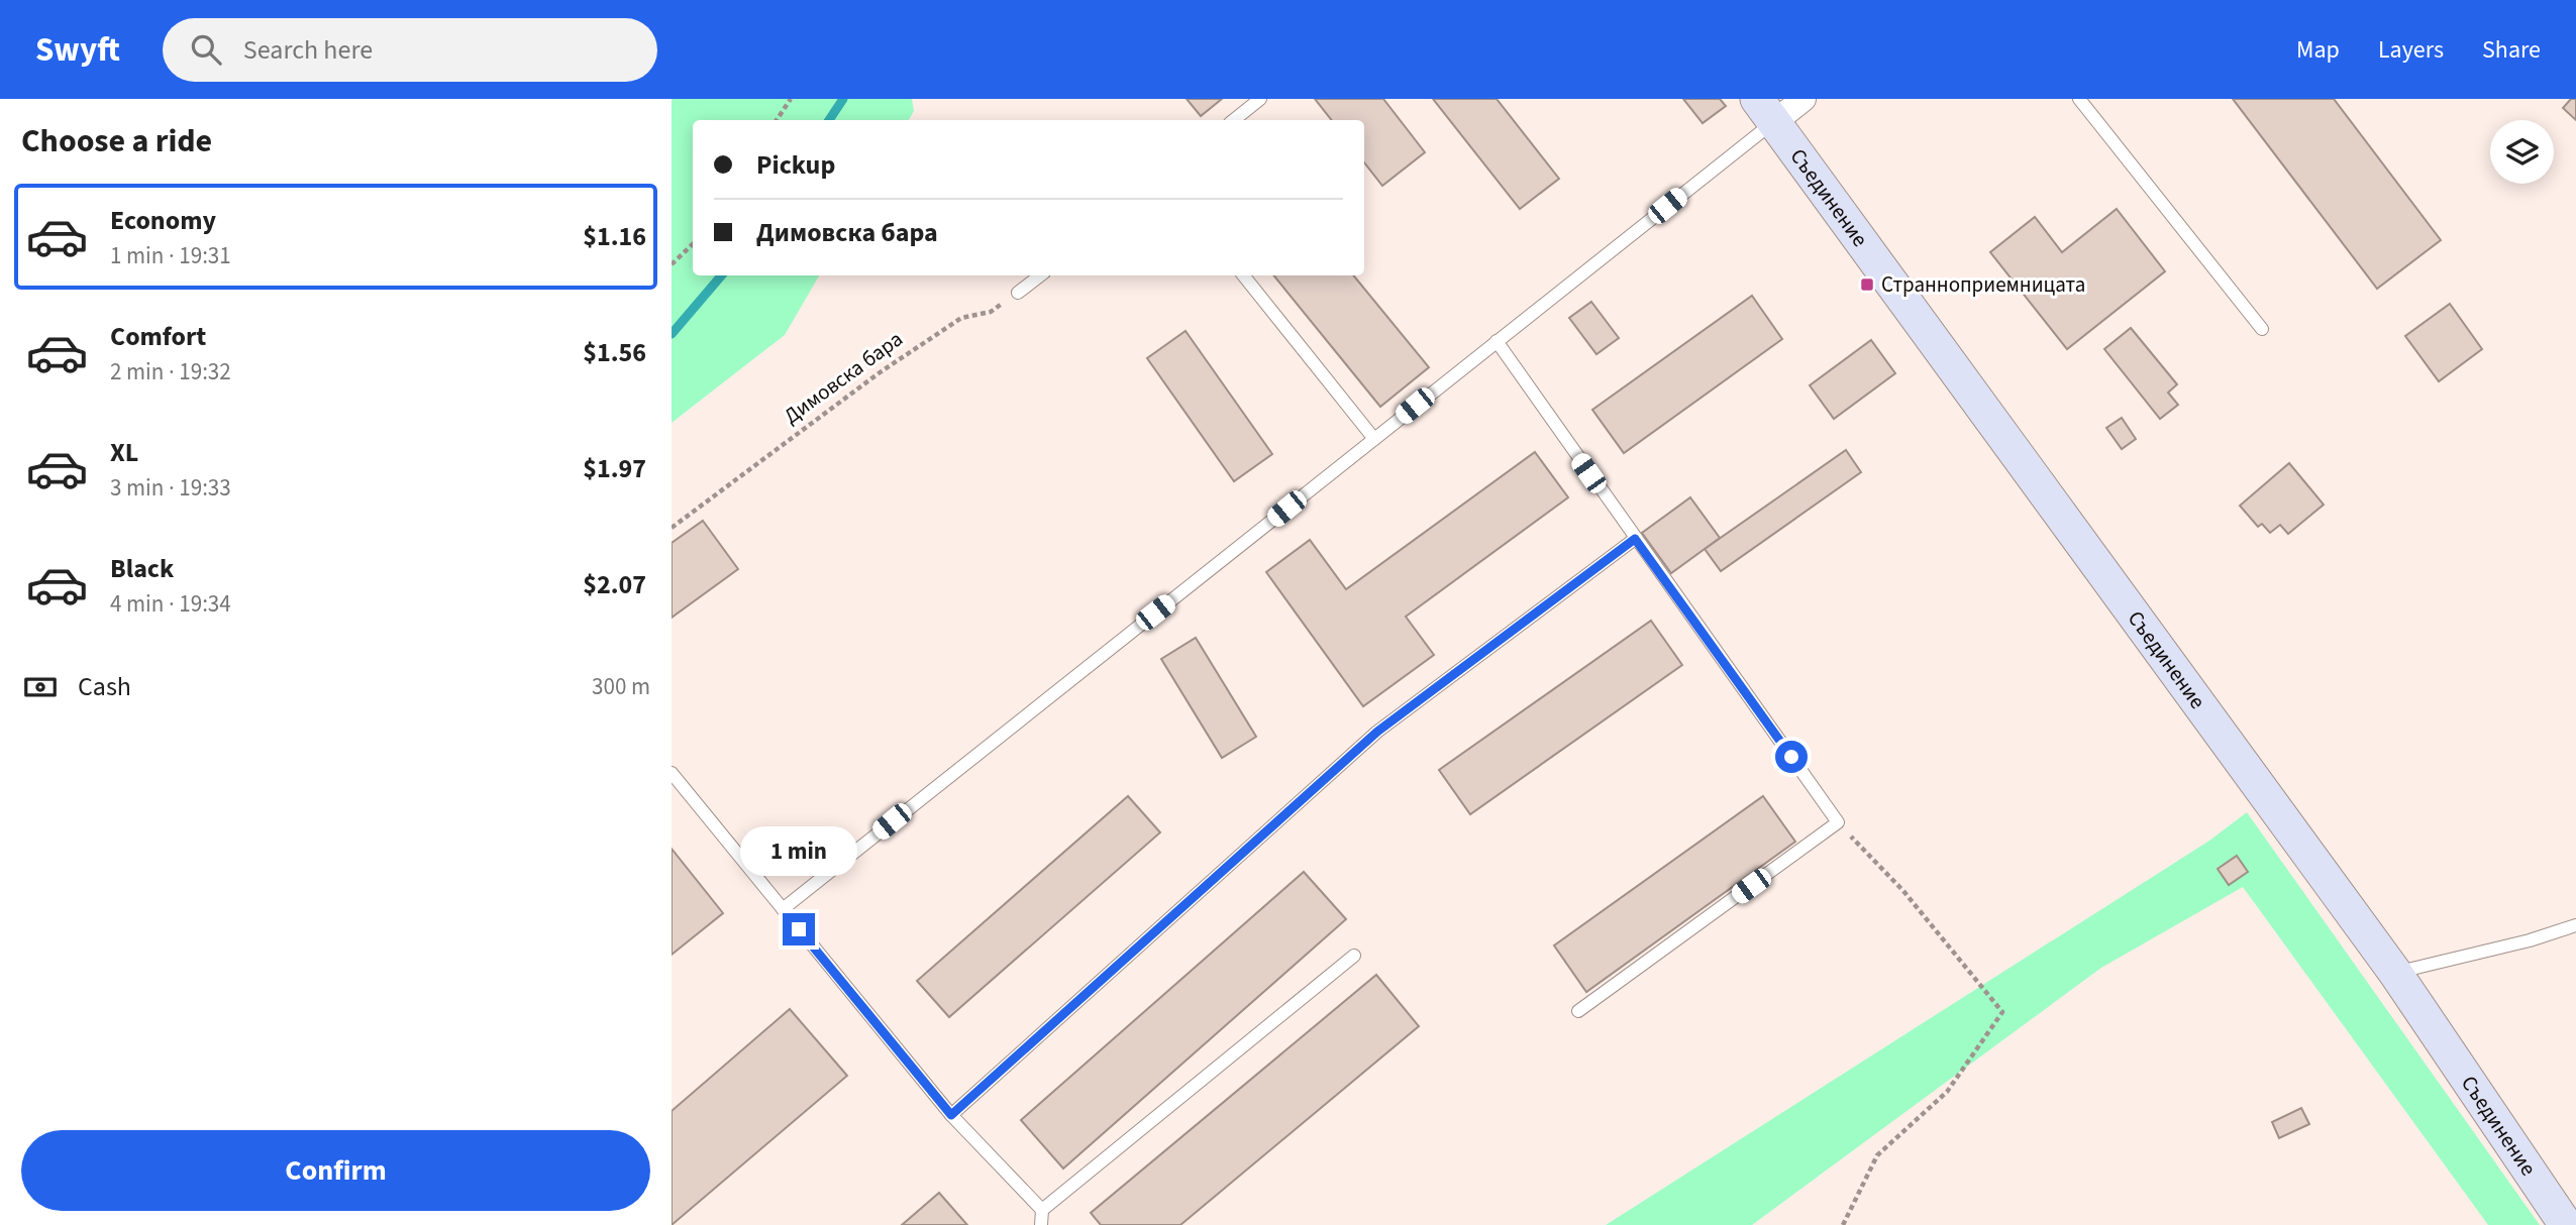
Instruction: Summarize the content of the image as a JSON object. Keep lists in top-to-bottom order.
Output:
{
  "streets": {
    "street": ["Съединение"],
    "path": ["Димовска бара"]
  },
  "places": {
    "transit": ["Странноприемницата"]
  },
  "page": {
    "header": "Swyft",
    "search": "Search here",
    "nav": ["Map", "Layers", "Share"],
    "heading": "Choose a ride",
    "banner": ["Pickup", "Димовска бара"],
    "list": [
      {
        "name": "Economy",
        "note": "1 min · 19:31",
        "value": "$1.16"
      },
      {
        "name": "Comfort",
        "note": "2 min · 19:32",
        "value": "$1.56"
      },
      {
        "name": "XL",
        "note": "3 min · 19:33",
        "value": "$1.97"
      },
      {
        "name": "Black",
        "note": "4 min · 19:34",
        "value": "$2.07"
      }
    ],
    "pay": ["Cash", "300 m"],
    "bubble": "1 min",
    "buttons": "Confirm"
  }
}
